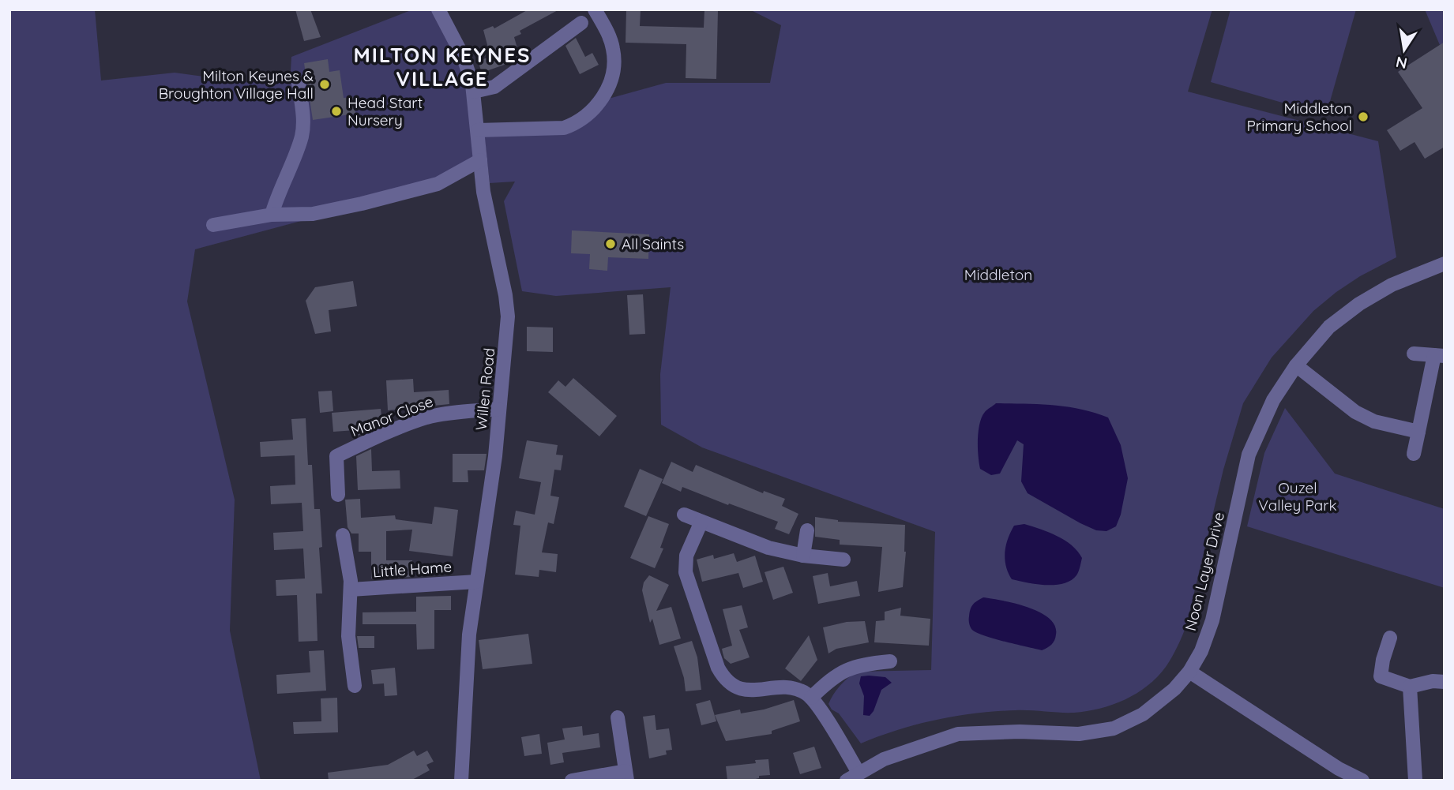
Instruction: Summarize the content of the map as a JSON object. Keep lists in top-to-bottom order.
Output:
{
  "streets": {
    "street": [
      "Willen Road",
      "Manor Close",
      "Little Hame",
      "Noon Layer Drive"
    ]
  },
  "crossings": [
    ["Willen Road", "Manor Close"],
    ["Willen Road", "Little Hame"]
  ],
  "districts": ["MILTON KEYNES VILLAGE"],
  "parks": ["Middleton", "Ouzel Valley Park"],
  "places": [
    "Milton Keynes & Broughton Village Hall",
    "Head Start Nursery",
    "Middleton Primary School",
    "All Saints"
  ],
  "north": "bottom"
}
